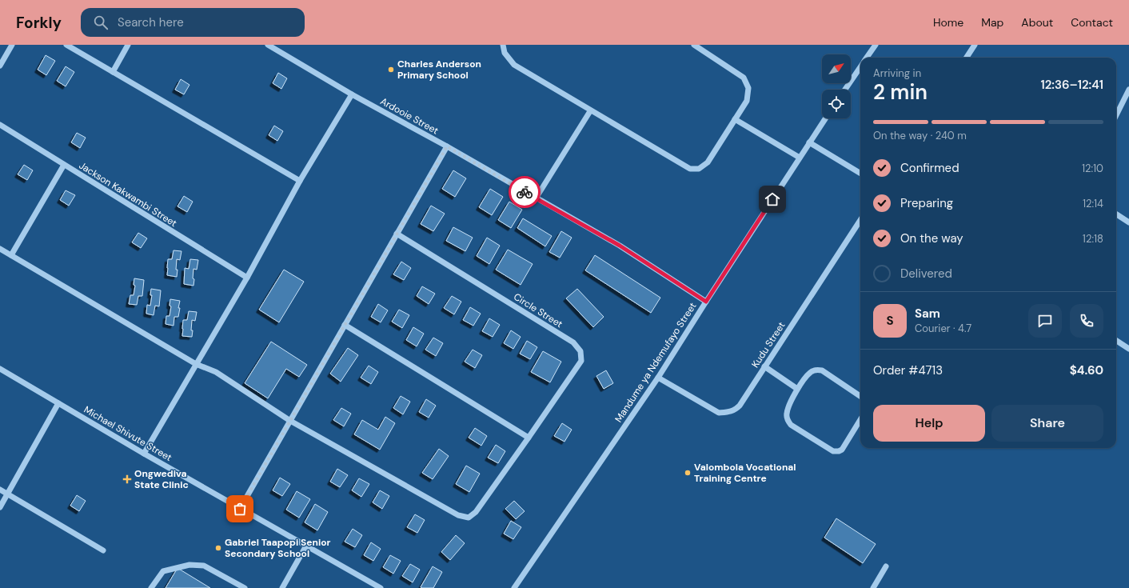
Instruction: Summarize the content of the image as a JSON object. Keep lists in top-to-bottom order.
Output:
{
  "streets": {
    "street": [
      "Ardooie Street",
      "Jackson Kakwambi Street",
      "Circle Street",
      "Kudu Street",
      "Mandume ya Ndemufayo Street",
      "Michael Shivute Street"
    ]
  },
  "crossings": [
    ["Ardooie Street", "Mandume ya Ndemufayo Street"],
    ["Kudu Street", "Mandume ya Ndemufayo Street"]
  ],
  "places": {
    "other": ["Charles Anderson Primary School", "Valombola Vocational Training Centre", "Gabriel Taapopi Senior Secondary School"],
    "health": ["Ongwediva State Clinic"]
  },
  "north": "top right",
  "page": {
    "header": "Forkly",
    "search": "Search here",
    "nav": [
      "Home",
      "Map",
      "About",
      "Contact"
    ],
    "heading": ["2 min", "Arriving in", "12:36–12:41"],
    "panel": [
      "Sam",
      "Courier · 4.7",
      "Order #4713",
      "$4.60"
    ],
    "bar": "On the way · 240 m",
    "list": [
      ["Confirmed", "12:10"],
      ["Preparing", "12:14"],
      ["On the way", "12:18"],
      "Delivered"
    ],
    "round": "S",
    "buttons": ["Help", "Share"]
  }
}
